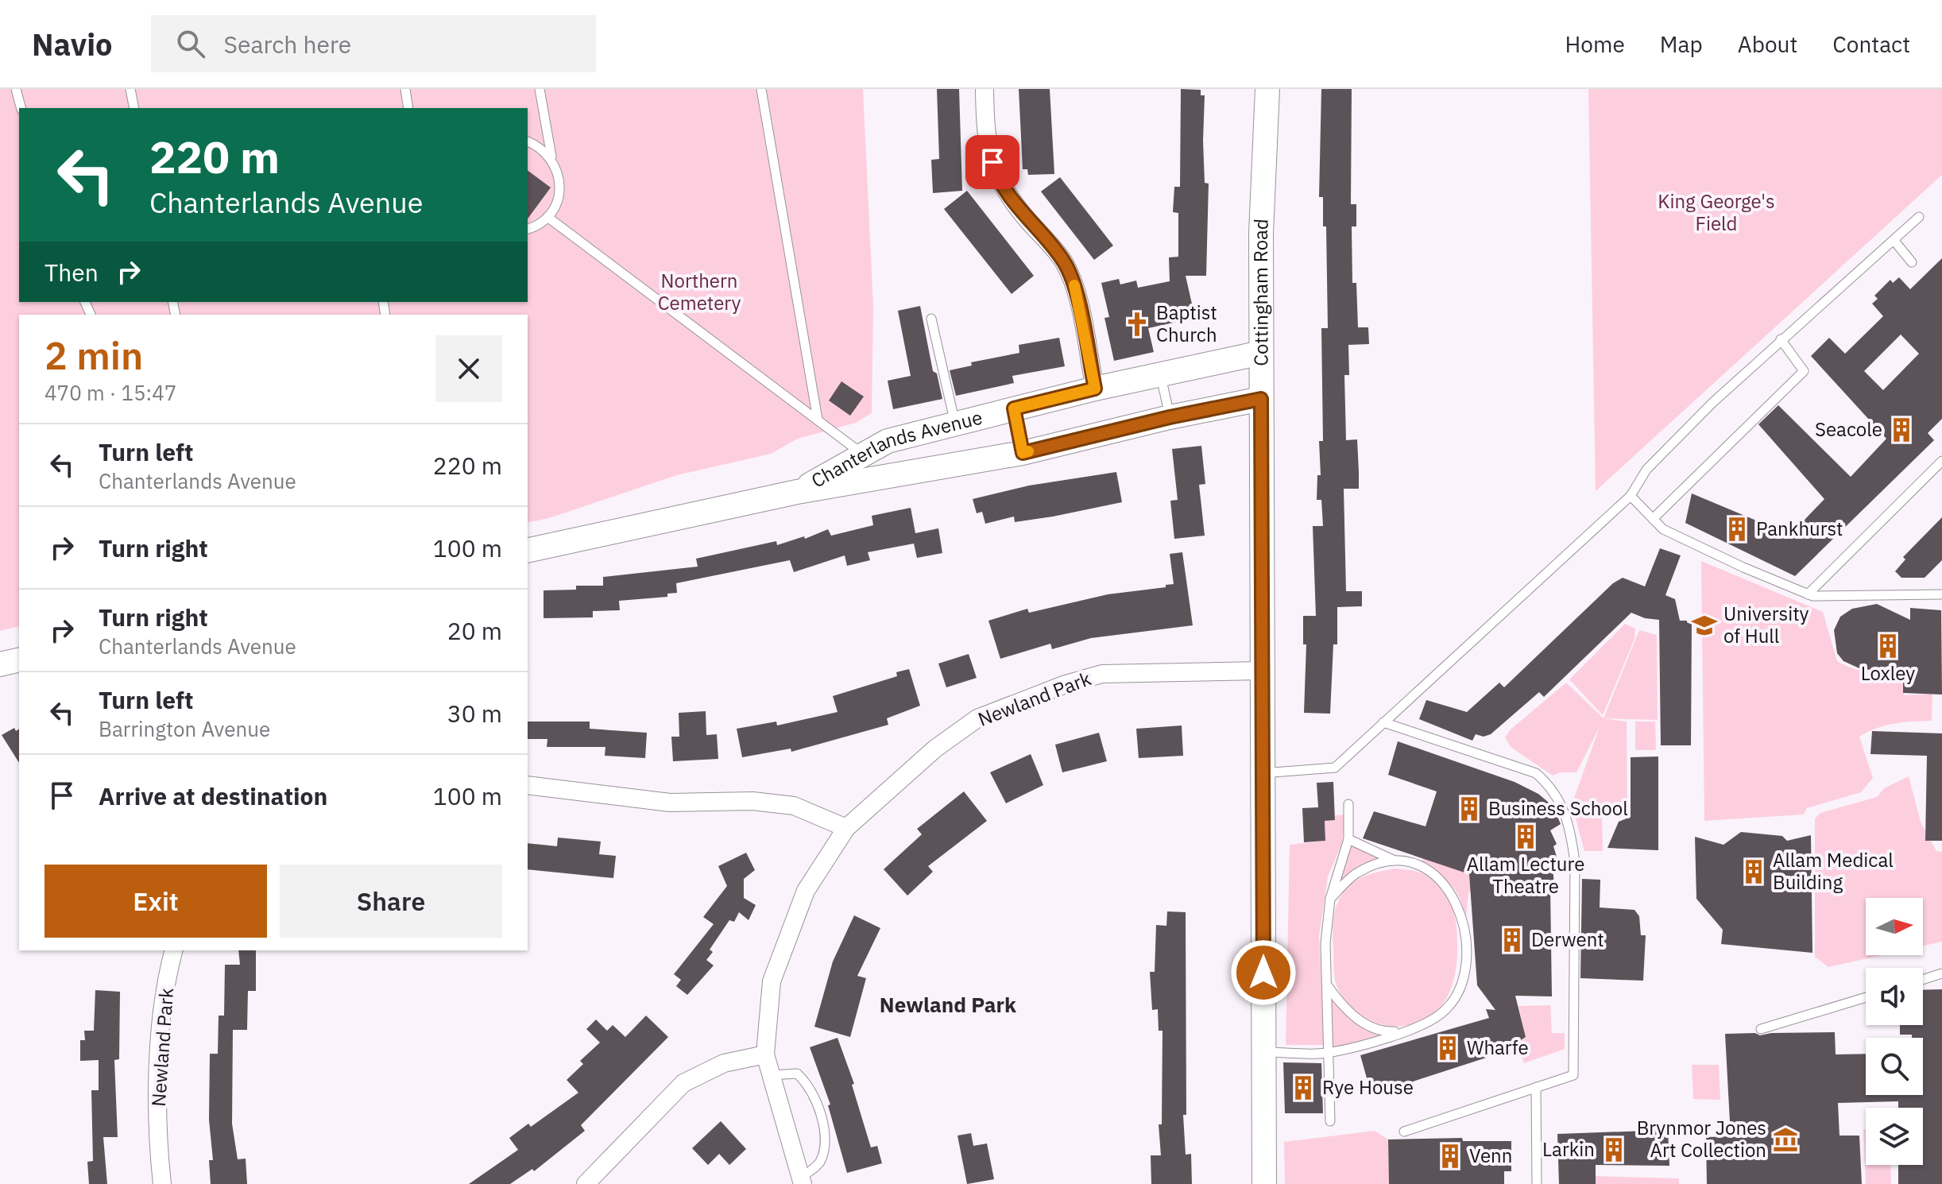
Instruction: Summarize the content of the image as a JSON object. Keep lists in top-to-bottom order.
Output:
{
  "streets": {
    "street": ["Cottingham Road", "Chanterlands Avenue", "Newland Park"]
  },
  "crossings": [
    ["Cottingham Road", "Chanterlands Avenue"],
    ["Cottingham Road", "Newland Park"]
  ],
  "districts": ["Newland Park"],
  "parks": ["King George's Field", "Northern Cemetery"],
  "places": {
    "church": ["Baptist Church"],
    "building": [
      "Seacole",
      "Pankhurst",
      "Loxley",
      "Business School",
      "Allam Lecture Theatre",
      "Allam Medical Building",
      "Derwent",
      "Wharfe",
      "Rye House",
      "Larkin",
      "Venn"
    ],
    "school or university": ["University of Hull"],
    "museum": ["Brynmor Jones Art Collection"]
  },
  "north": "right",
  "page": {
    "header": "Navio",
    "search": "Search here",
    "nav": [
      "Home",
      "Map",
      "About",
      "Contact"
    ],
    "turn": ["220 m", "Chanterlands Avenue"],
    "then": "Then",
    "heading": ["2 min", "470 m · 15:47"],
    "list": [
      {
        "name": "Turn left",
        "note": "Chanterlands Avenue",
        "value": "220 m"
      },
      {
        "name": "Turn right",
        "value": "100 m"
      },
      {
        "name": "Turn right",
        "note": "Chanterlands Avenue",
        "value": "20 m"
      },
      {
        "name": "Turn left",
        "note": "Barrington Avenue",
        "value": "30 m"
      },
      {
        "name": "Arrive at destination",
        "value": "100 m"
      }
    ],
    "buttons": ["Exit", "Share"]
  }
}
